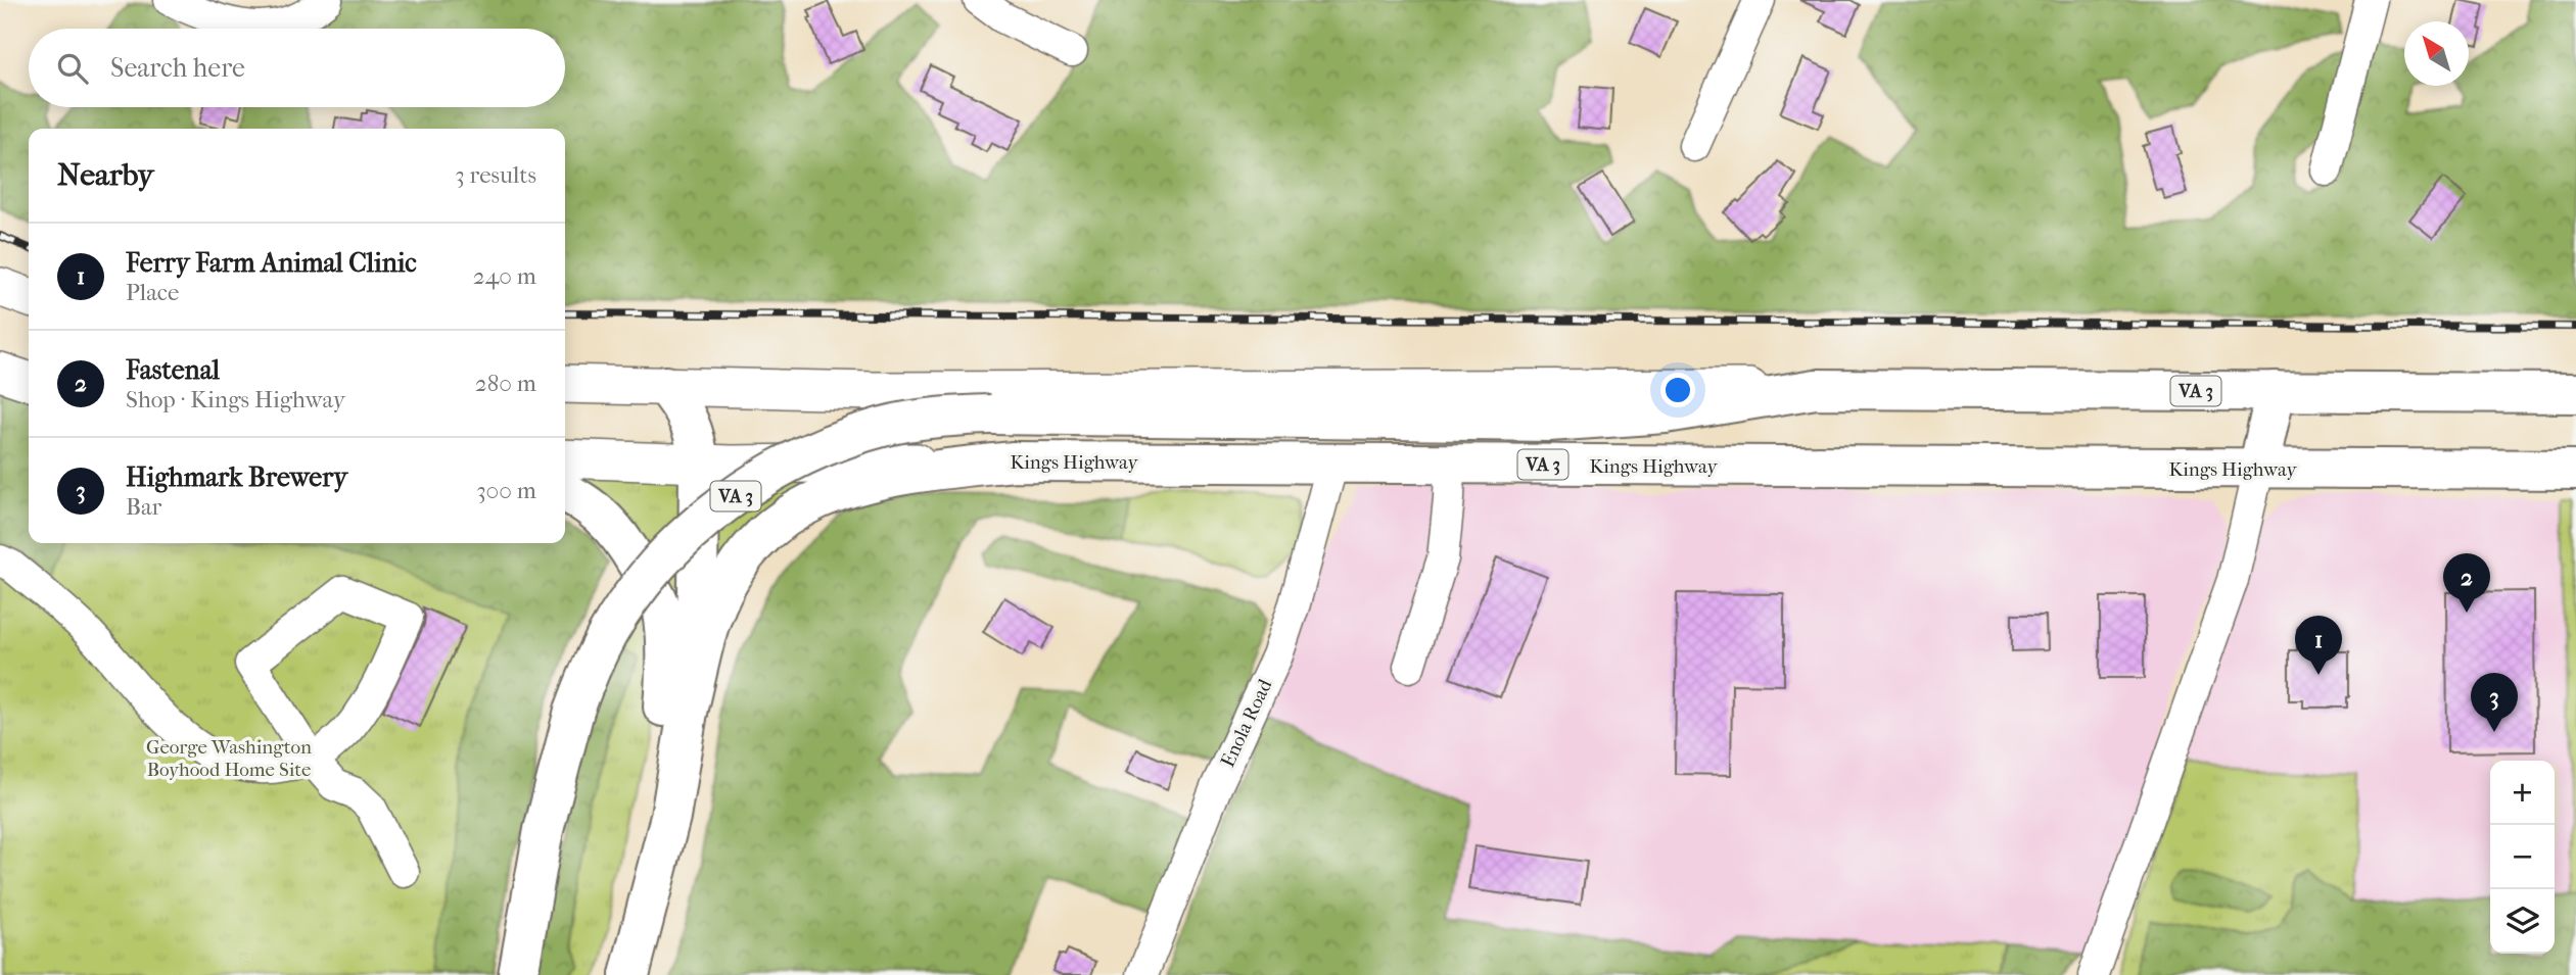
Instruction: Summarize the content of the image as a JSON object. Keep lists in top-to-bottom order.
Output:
{
  "streets": {
    "highway": ["VA 3", "Kings Highway"],
    "street": ["Enola Road"]
  },
  "crossings": [
    ["VA 3", "Kings Highway"],
    ["Kings Highway", "Enola Road"]
  ],
  "parks": ["George Washington Boyhood Home Site"],
  "north": "top left",
  "page": {
    "search": "Search here",
    "heading": ["Nearby", "3 results"],
    "list": [
      {
        "mark": "1",
        "name": "Ferry Farm Animal Clinic",
        "note": "Place",
        "value": "240 m"
      },
      {
        "mark": "2",
        "name": "Fastenal",
        "note": "Shop · Kings Highway",
        "value": "280 m"
      },
      {
        "mark": "3",
        "name": "Highmark Brewery",
        "note": "Bar",
        "value": "300 m"
      }
    ],
    "pins": ["2", "1", "3"],
    "map_buttons": ["+", "−"]
  }
}
